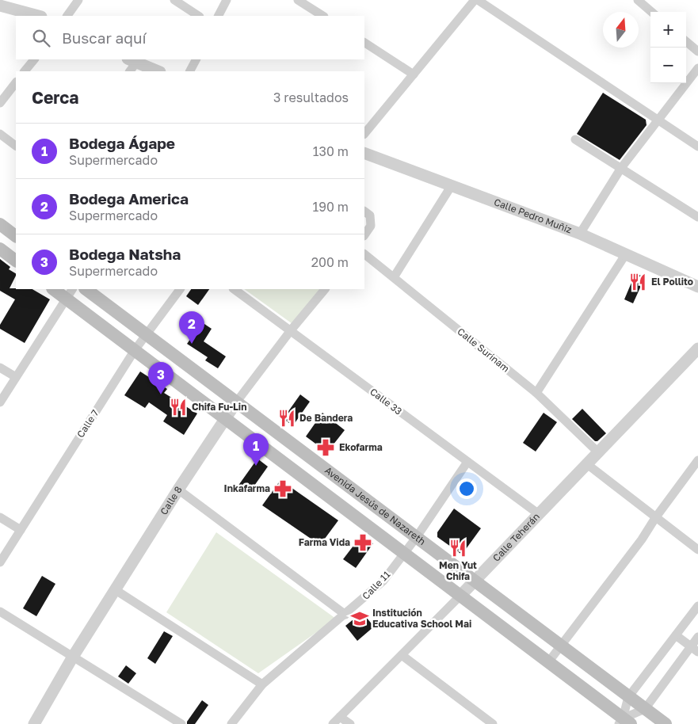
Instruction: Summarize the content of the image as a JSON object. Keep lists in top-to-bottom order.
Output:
{
  "streets": {
    "main road": ["Avenida Jesús de Nazareth"],
    "street": [
      "Calle Pedro Muñiz",
      "Calle Surinam",
      "Calle 33",
      "Calle 7",
      "Calle 8",
      "Calle Teherán",
      "Calle 11"
    ]
  },
  "crossings": [
    ["Calle Surinam", "Calle Teherán"],
    ["Calle 33", "Calle 8"],
    ["Calle 33", "Calle Teherán"],
    ["Calle 33", "Calle 11"],
    ["Calle 7", "Avenida Jesús de Nazareth"],
    ["Calle 8", "Avenida Jesús de Nazareth"],
    ["Avenida Jesús de Nazareth", "Calle Teherán"],
    ["Avenida Jesús de Nazareth", "Calle 11"]
  ],
  "places": {
    "restaurant": [
      "El Pollito",
      "Chifa Fu-Lin",
      "De Bandera",
      "Men Yut Chifa"
    ],
    "pharmacy": ["Ekofarma", "Inkafarma", "Farma Vida"],
    "school or university": ["Institución Educativa School Mai"]
  },
  "north": "top",
  "page": {
    "map_buttons": ["+", "−"],
    "search": "Buscar aquí",
    "heading": ["Cerca", "3 resultados"],
    "list": [
      {
        "mark": "1",
        "name": "Bodega Ágape",
        "note": "Supermercado",
        "value": "130 m"
      },
      {
        "mark": "2",
        "name": "Bodega America",
        "note": "Supermercado",
        "value": "190 m"
      },
      {
        "mark": "3",
        "name": "Bodega Natsha",
        "note": "Supermercado",
        "value": "200 m"
      }
    ],
    "pins": ["2", "3", "1"]
  }
}
